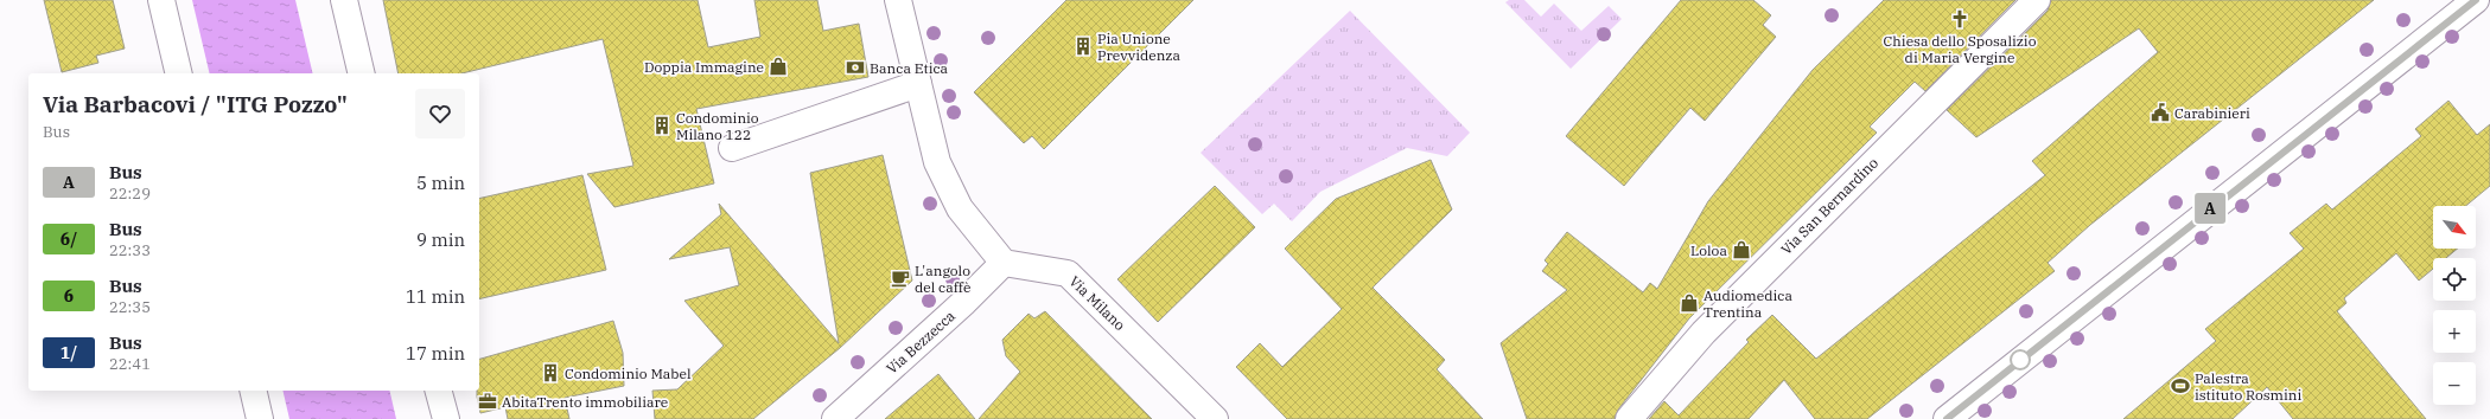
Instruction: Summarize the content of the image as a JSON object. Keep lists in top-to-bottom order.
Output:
{
  "streets": {
    "street": ["Via San Bernardino", "Via Milano", "Via Bezzecca"]
  },
  "crossings": [
    ["Via Milano", "Via Bezzecca"]
  ],
  "places": {
    "church": ["Chiesa dello Sposalizio di Maria Vergine"],
    "building": ["Pia Unione Prevvidenza", "Condominio Milano 122", "Condominio Mabel"],
    "shop": ["Doppia Immagine", "Loloa", "Audiomedica Trentina"],
    "bank": ["Banca Etica"],
    "public building": ["Carabinieri"],
    "cafe": ["L'angolo del caffè"],
    "sports": ["Palestra istituto Rosmini"],
    "office": ["AbitaTrento immobiliare"]
  },
  "lines": ["bus line A"],
  "north": "bottom right",
  "page": {
    "on_map": "A",
    "heading": ["Via Barbacovi / \"ITG Pozzo\"", "Bus"],
    "list": [
      {
        "mark": "A",
        "name": "Bus",
        "note": "22:29",
        "value": "5 min"
      },
      {
        "mark": "6/",
        "name": "Bus",
        "note": "22:33",
        "value": "9 min"
      },
      {
        "mark": "6",
        "name": "Bus",
        "note": "22:35",
        "value": "11 min"
      },
      {
        "mark": "1/",
        "name": "Bus",
        "note": "22:41",
        "value": "17 min"
      }
    ],
    "map_buttons": ["+", "−"]
  }
}
